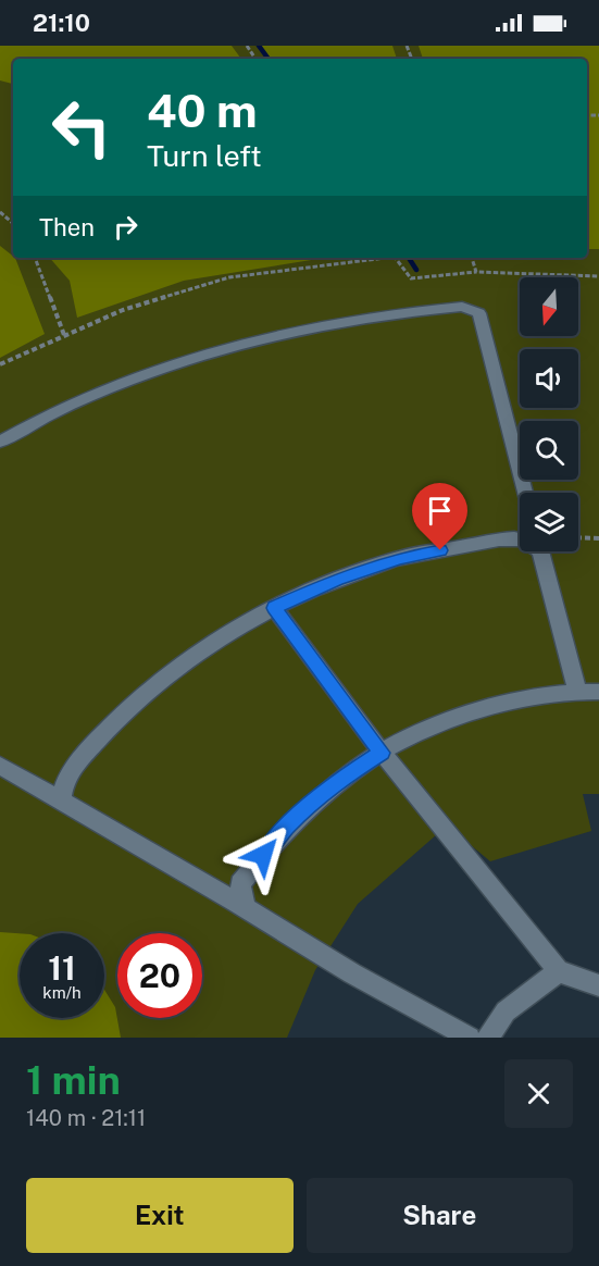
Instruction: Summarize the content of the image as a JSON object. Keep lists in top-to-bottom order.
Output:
{
  "north": "bottom",
  "page": {
    "status": "21:10",
    "turn": ["40 m", "Turn left"],
    "then": "Then",
    "speed": "11 km/h",
    "limit": "20",
    "heading": ["1 min", "140 m · 21:11"],
    "buttons": ["Exit", "Share"]
  }
}
